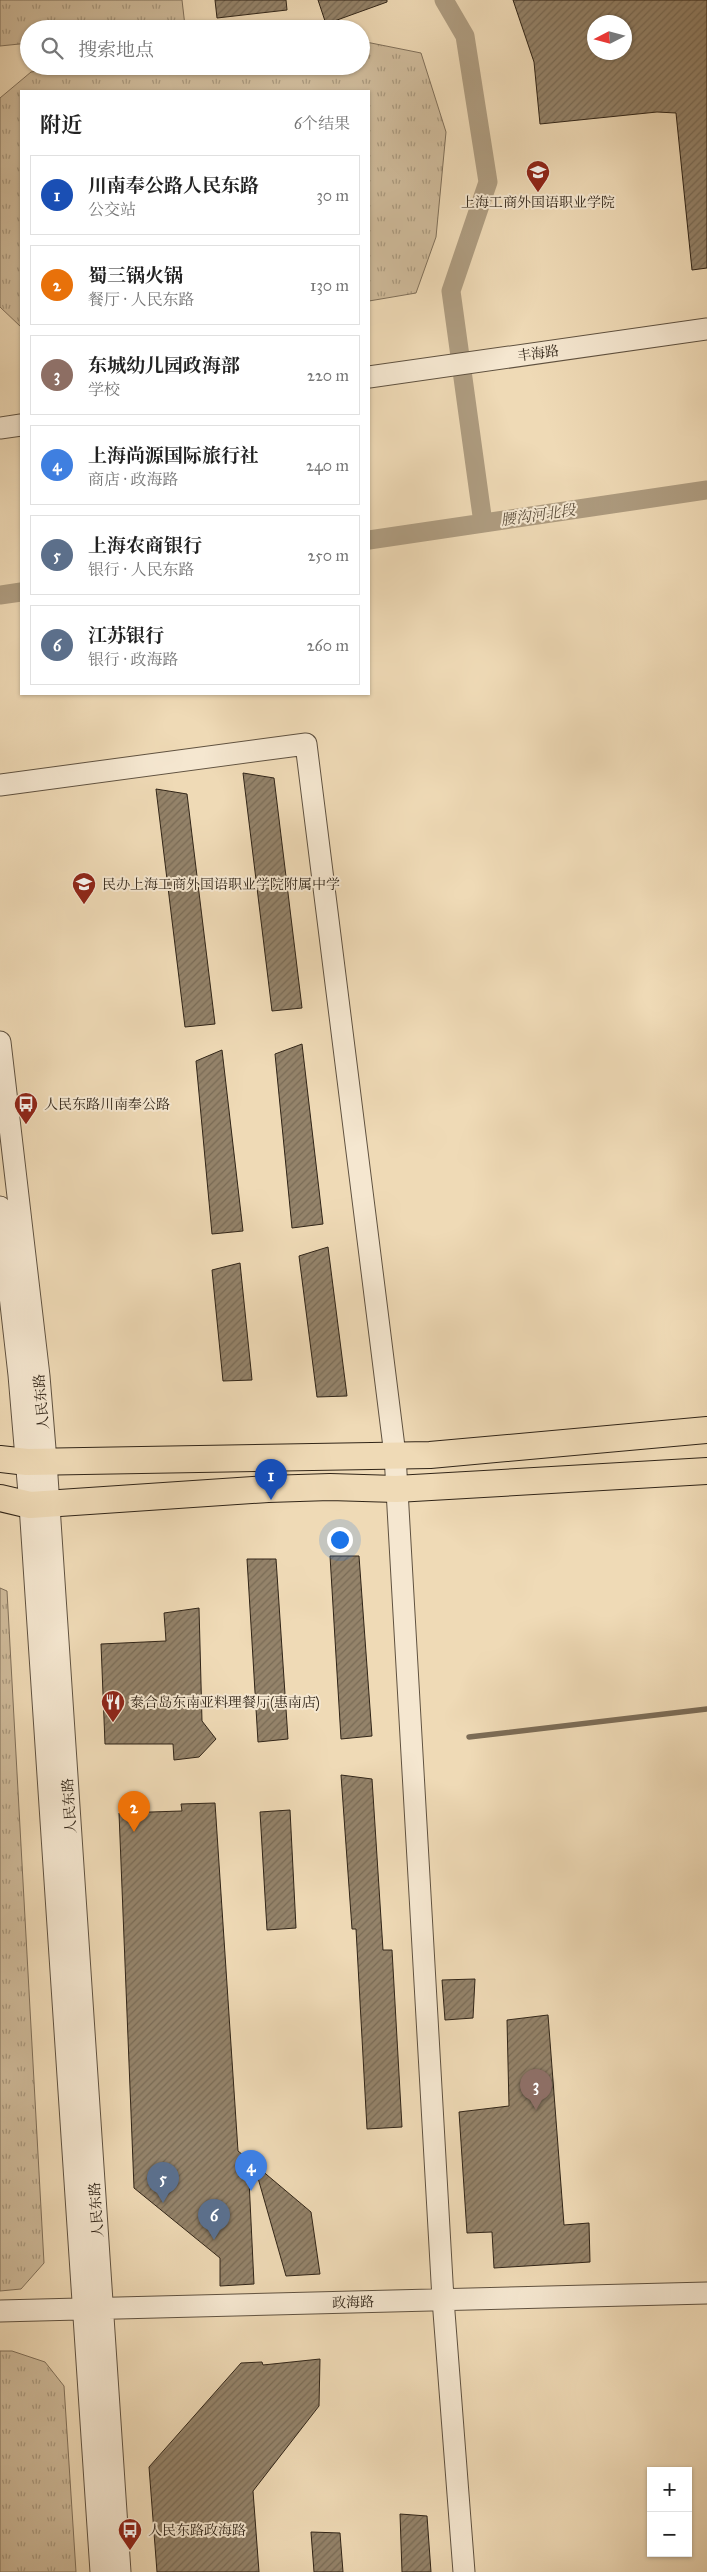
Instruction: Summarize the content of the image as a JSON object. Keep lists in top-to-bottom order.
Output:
{
  "streets": {
    "street": ["丰海路", "人民东路", "政海路"]
  },
  "crossings": [
    ["人民东路", "政海路"]
  ],
  "water": ["腰沟河北段"],
  "places": {
    "school or university": ["上海工商外国语职业学院", "民办上海工商外国语职业学院附属中学"],
    "bus stop": ["人民东路川南奉公路", "人民东路政海路"],
    "restaurant": ["泰合岛东南亚料理餐厅(惠南店)"]
  },
  "north": "left",
  "page": {
    "search": "搜索地点",
    "heading": ["附近", "6个结果"],
    "list": [
      {
        "mark": "1",
        "name": "川南奉公路人民东路",
        "note": "公交站",
        "value": "30 m"
      },
      {
        "mark": "2",
        "name": "蜀三锅火锅",
        "note": "餐厅 · 人民东路",
        "value": "130 m"
      },
      {
        "mark": "3",
        "name": "东城幼儿园政海部",
        "note": "学校",
        "value": "220 m"
      },
      {
        "mark": "4",
        "name": "上海尚源国际旅行社",
        "note": "商店 · 政海路",
        "value": "240 m"
      },
      {
        "mark": "5",
        "name": "上海农商银行",
        "note": "银行 · 人民东路",
        "value": "250 m"
      },
      {
        "mark": "6",
        "name": "江苏银行",
        "note": "银行 · 政海路",
        "value": "260 m"
      }
    ],
    "pins": [
      "1",
      "2",
      "3",
      "4",
      "5",
      "6"
    ],
    "map_buttons": ["+", "−"]
  }
}
